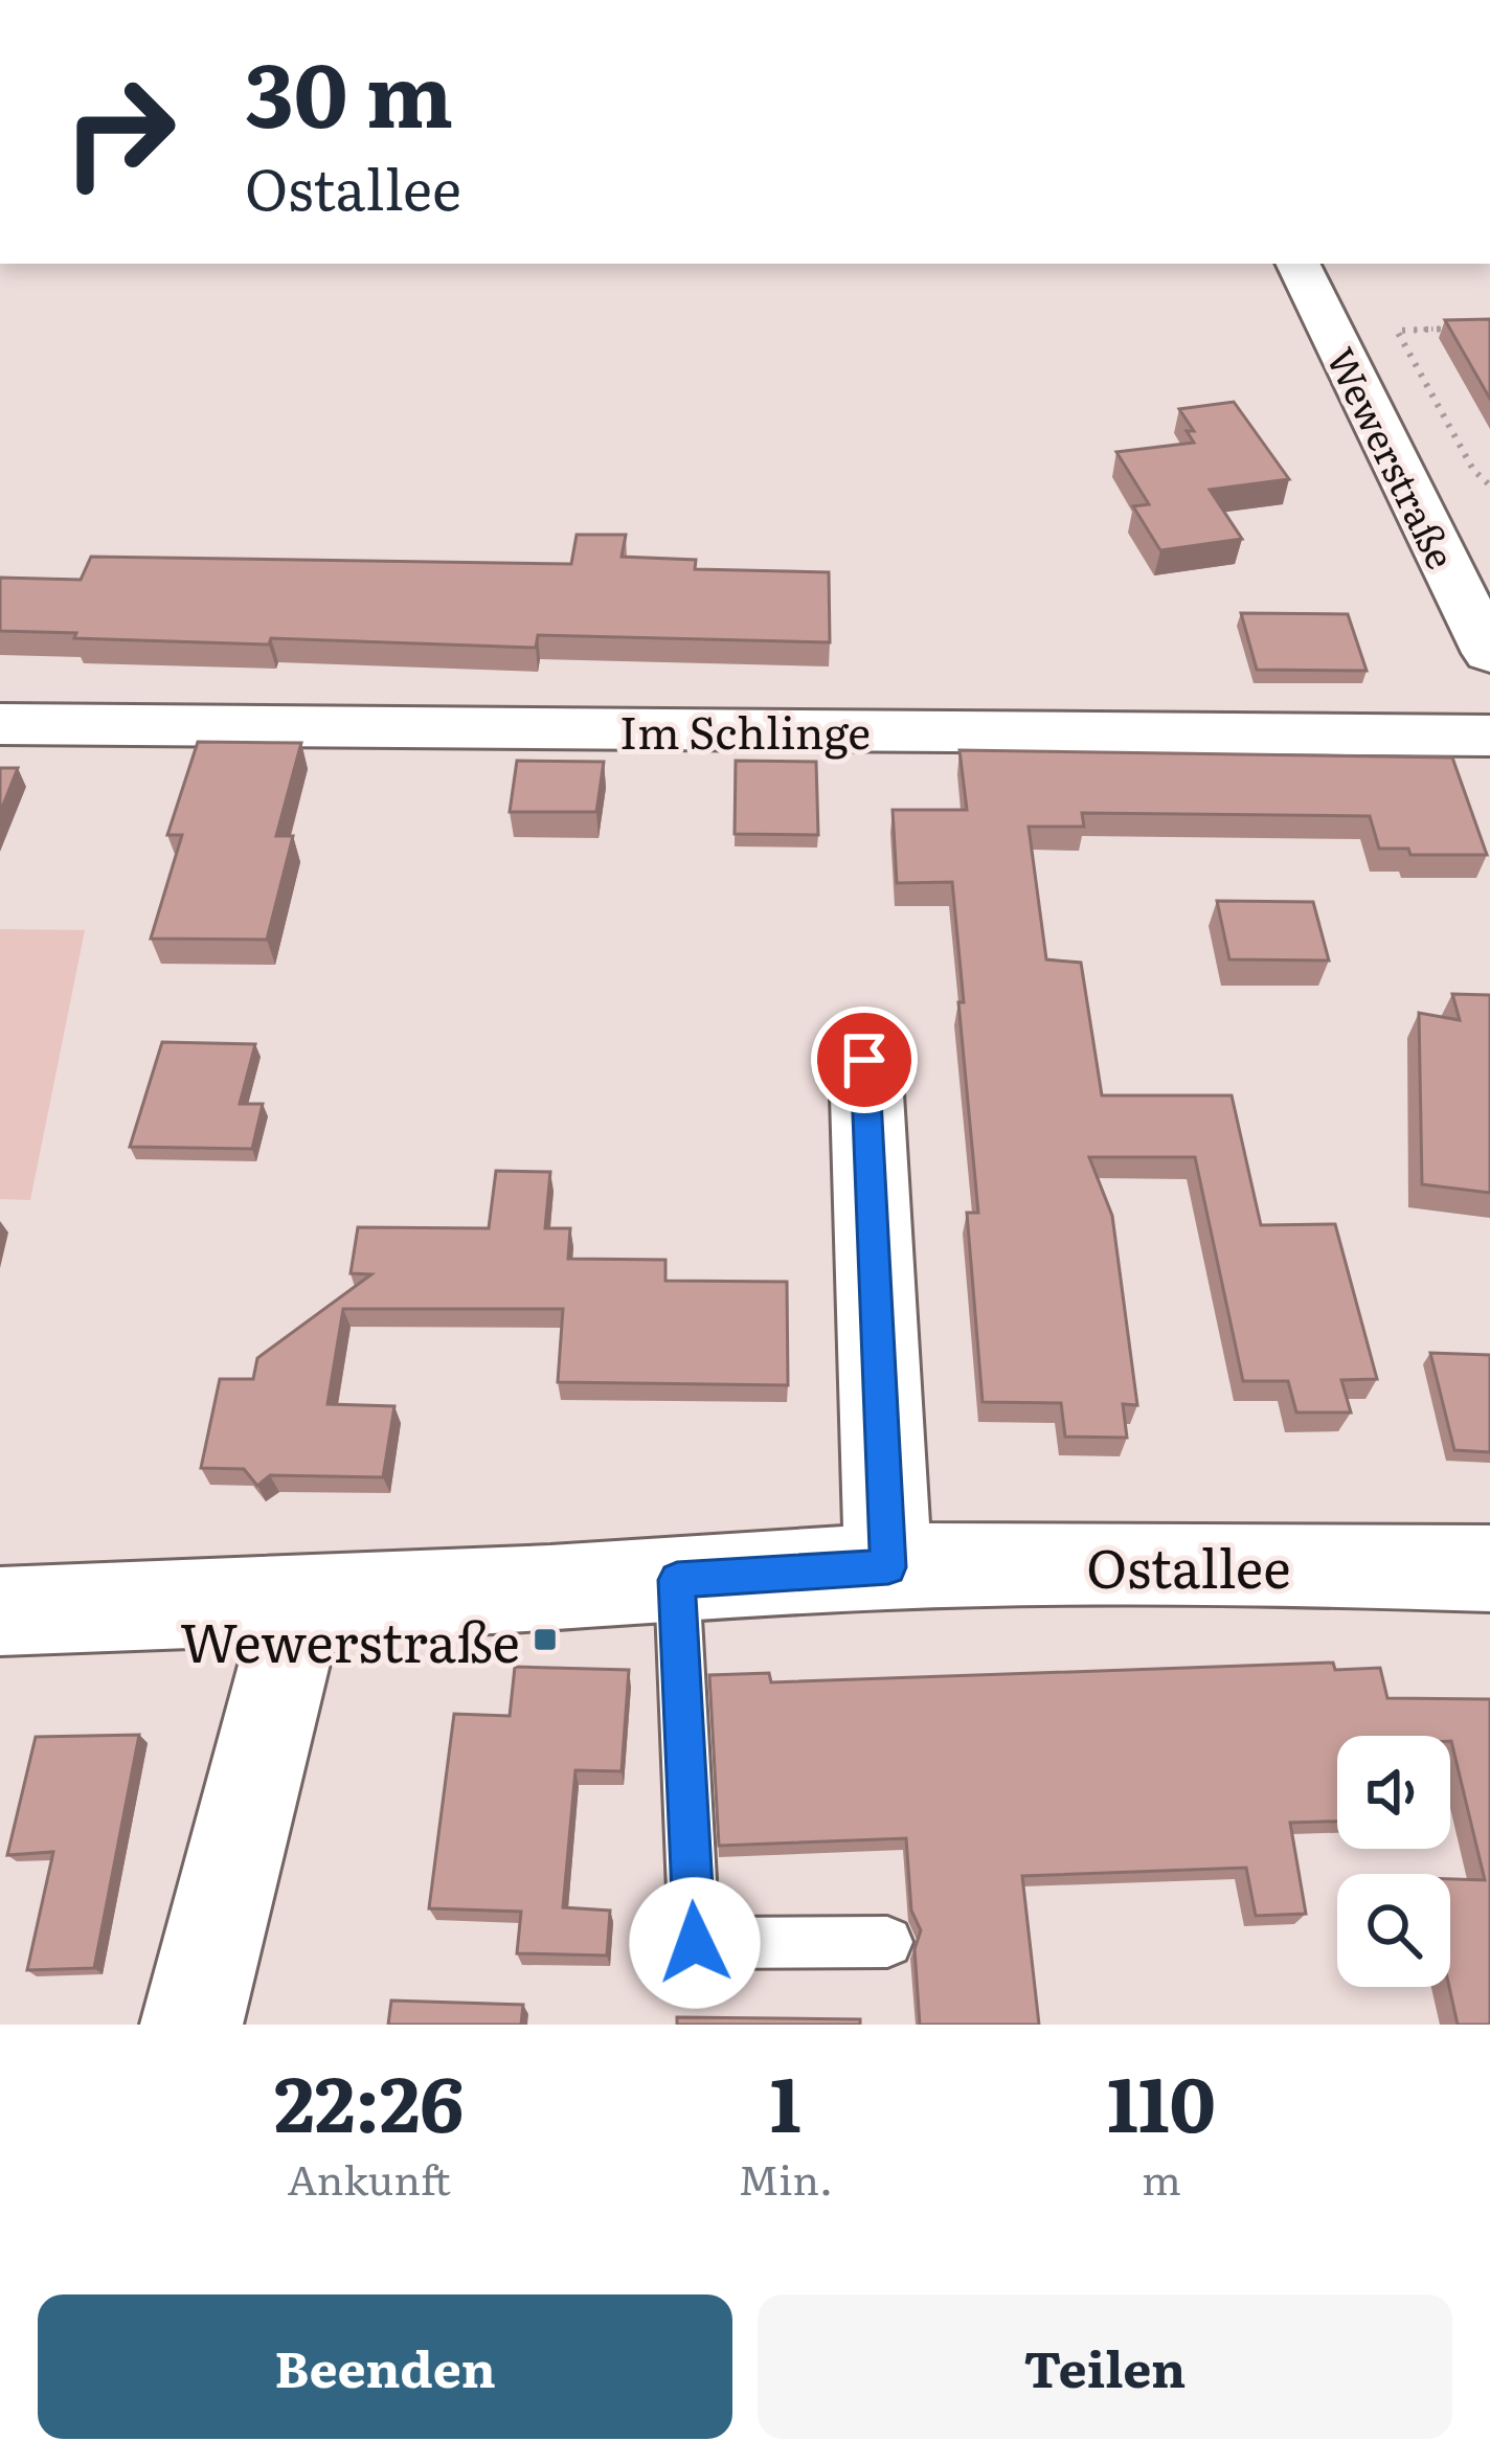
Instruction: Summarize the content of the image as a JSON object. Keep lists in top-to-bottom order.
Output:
{
  "streets": {
    "street": ["Wewerstraße", "Im Schlinge", "Ostallee"]
  },
  "places": {
    "transit": ["Wewerstraße"]
  },
  "page": {
    "turn": ["30 m", "Ostallee"],
    "eta": [
      "22:26",
      "Ankunft",
      "1",
      "Min.",
      "110",
      "m"
    ],
    "buttons": ["Beenden", "Teilen"]
  }
}
